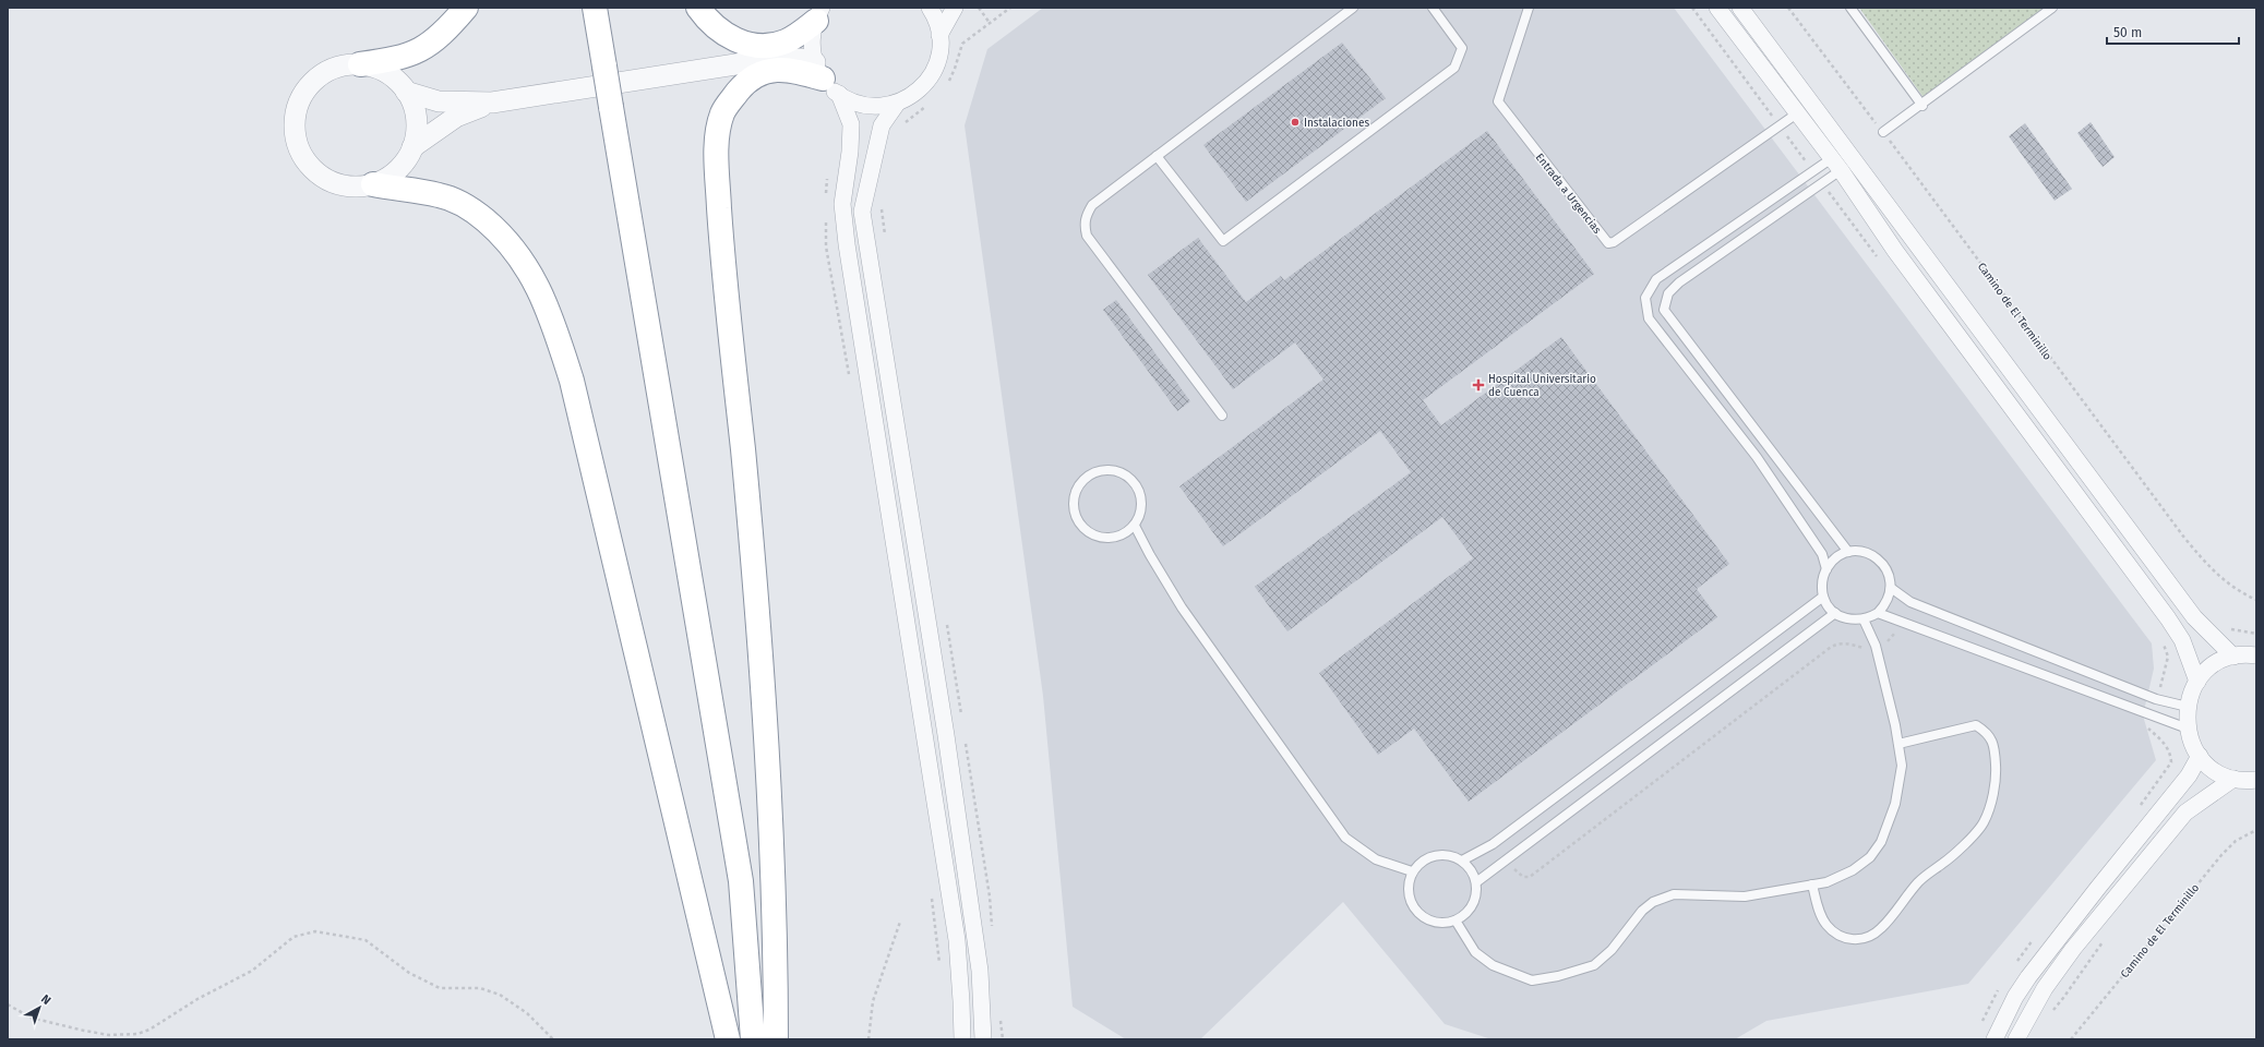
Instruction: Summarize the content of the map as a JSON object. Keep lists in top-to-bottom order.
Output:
{
  "streets": {
    "lane": ["Entrada a Urgencias"],
    "path": ["Camino de El Terminillo"]
  },
  "places": {
    "other": ["Instalaciones"],
    "health": ["Hospital Universitario de Cuenca"]
  },
  "scale_bar": "50 m",
  "north": "top right"
}
